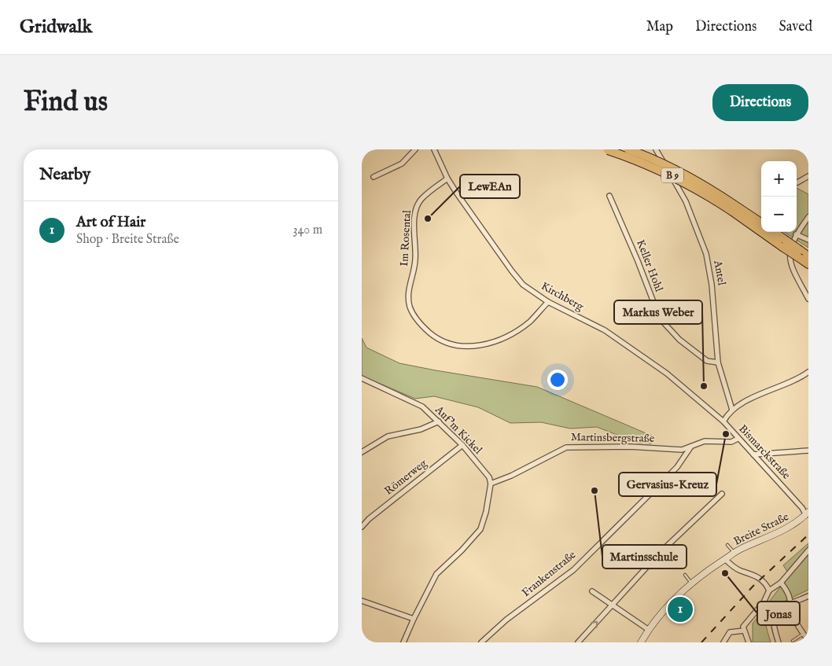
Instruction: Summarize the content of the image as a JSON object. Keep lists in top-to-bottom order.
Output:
{
  "streets": {
    "highway": ["B 9"],
    "street": [
      "Im Rosental",
      "Keller Hohl",
      "Antel",
      "Kirchberg",
      "Auf'm Kickel",
      "Martinsbergstraße",
      "Bismarckstraße",
      "Römerweg",
      "Breite Straße",
      "Frankenstraße"
    ]
  },
  "crossings": [
    ["Im Rosental", "Kirchberg"],
    ["Keller Hohl", "Antel"],
    ["Kirchberg", "Bismarckstraße"],
    ["Auf'm Kickel", "Martinsbergstraße"],
    ["Auf'm Kickel", "Römerweg"],
    ["Martinsbergstraße", "Bismarckstraße"],
    ["Martinsbergstraße", "Frankenstraße"],
    ["Bismarckstraße", "Breite Straße"]
  ],
  "places": [
    "LewEAn",
    "Markus Weber",
    "Gervasius-Kreuz",
    "Martinsschule",
    "Jonas"
  ],
  "page": {
    "header": "Gridwalk",
    "nav": ["Map", "Directions", "Saved"],
    "buttons": "Directions",
    "title": "Find us",
    "heading": "Nearby",
    "map_buttons": ["+", "−"],
    "list": [
      {
        "mark": "1",
        "name": "Art of Hair",
        "note": "Shop · Breite Straße",
        "value": "340 m"
      }
    ],
    "pins": "1"
  }
}
